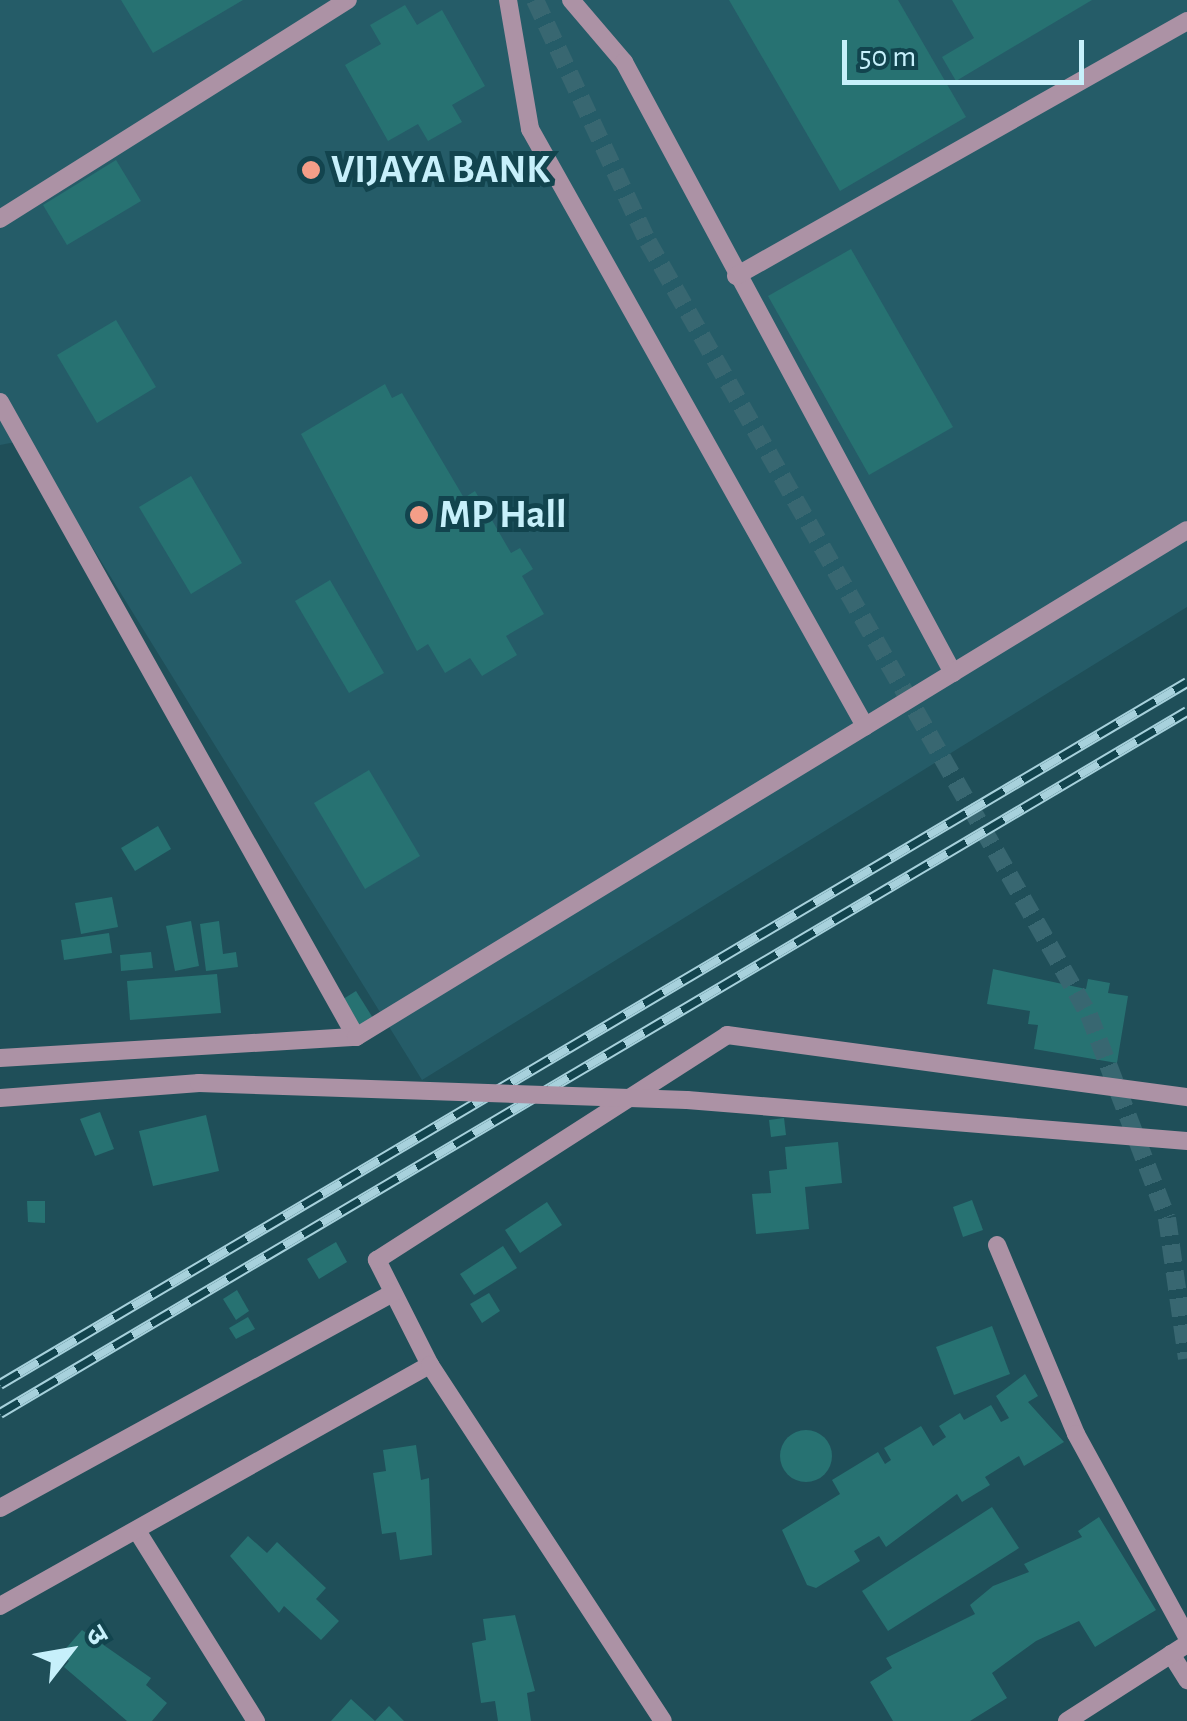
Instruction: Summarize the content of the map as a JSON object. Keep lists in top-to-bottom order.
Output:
{
  "places": ["VIJAYA BANK", "MP Hall"],
  "scale_bar": "50 m",
  "north": "top right"
}
